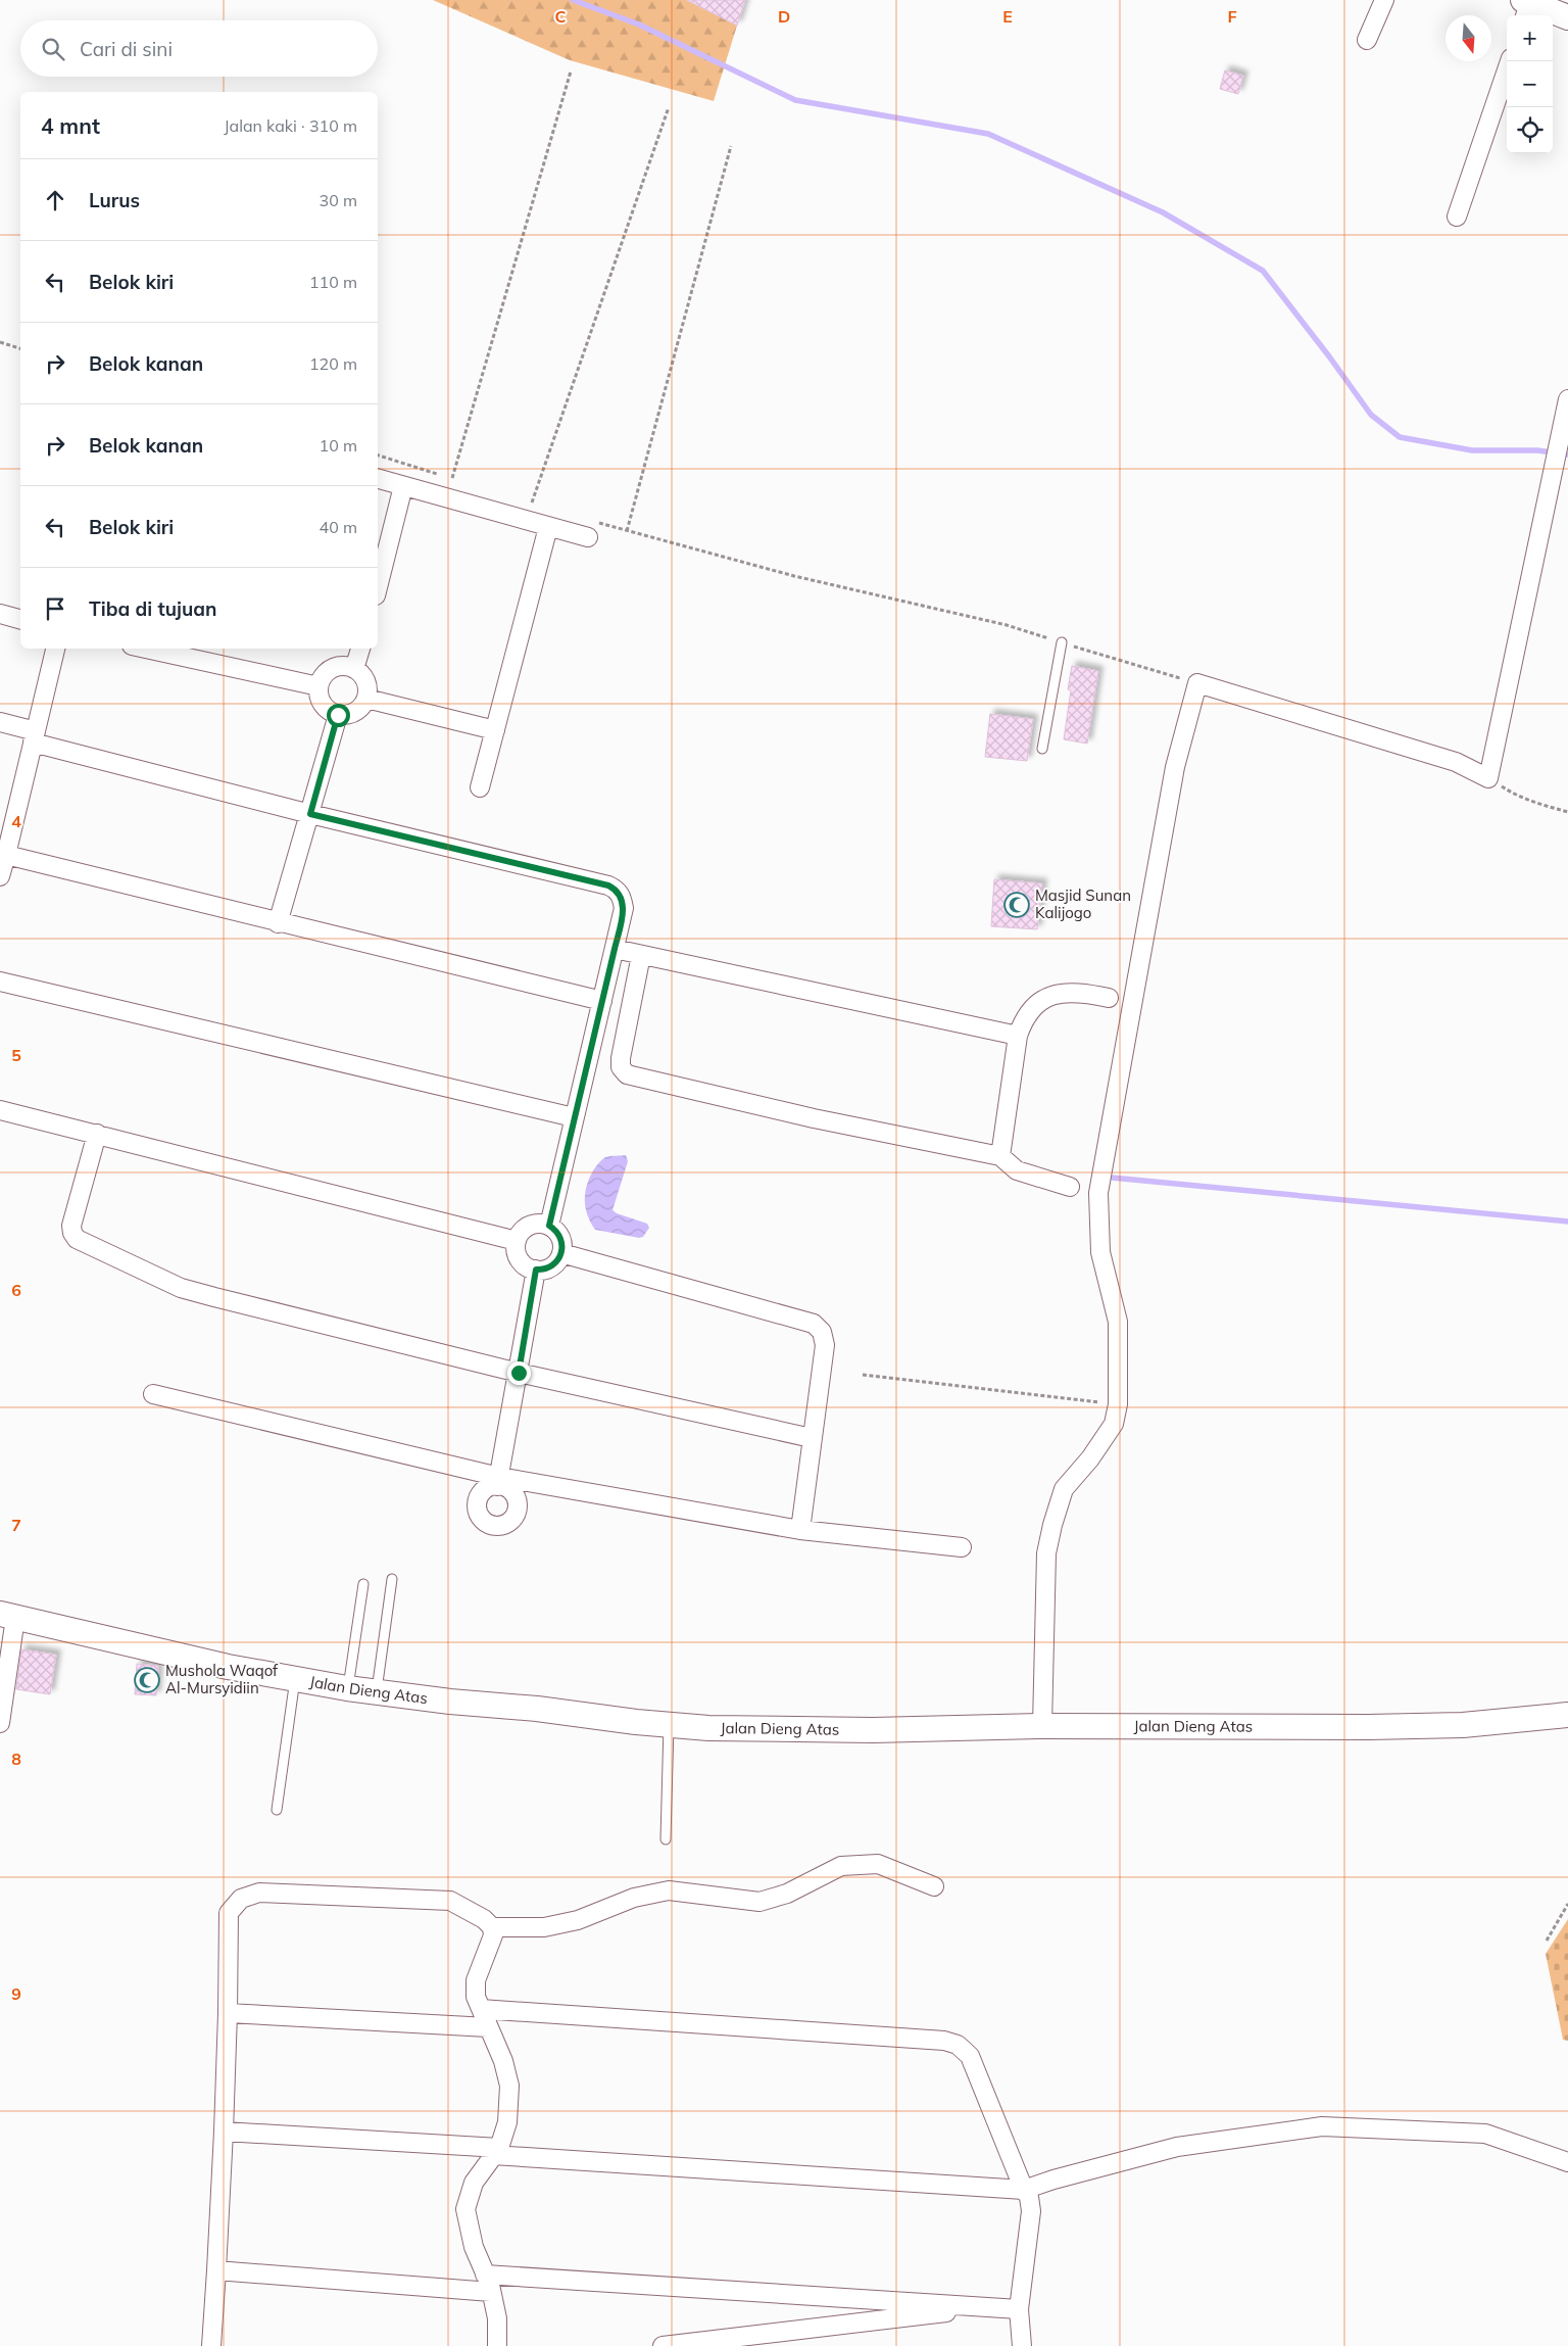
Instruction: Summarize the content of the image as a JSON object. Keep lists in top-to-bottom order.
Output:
{
  "streets": {
    "street": ["Jalan Dieng Atas"]
  },
  "places": {
    "mosque": ["Masjid Sunan Kalijogo", "Mushola Waqof Al-Mursyidiin"]
  },
  "north": "bottom",
  "page": {
    "map_buttons": ["+", "−"],
    "search": "Cari di sini",
    "heading": ["4 mnt", "Jalan kaki · 310 m"],
    "list": [
      ["Lurus", "30 m"],
      ["Belok kiri", "110 m"],
      ["Belok kanan", "120 m"],
      ["Belok kanan", "10 m"],
      ["Belok kiri", "40 m"],
      "Tiba di tujuan"
    ]
  },
  "grid": {
    "columns": [
      "C",
      "D",
      "E",
      "F"
    ],
    "rows": [
      "4",
      "5",
      "6",
      "7",
      "8",
      "9"
    ]
  }
}
